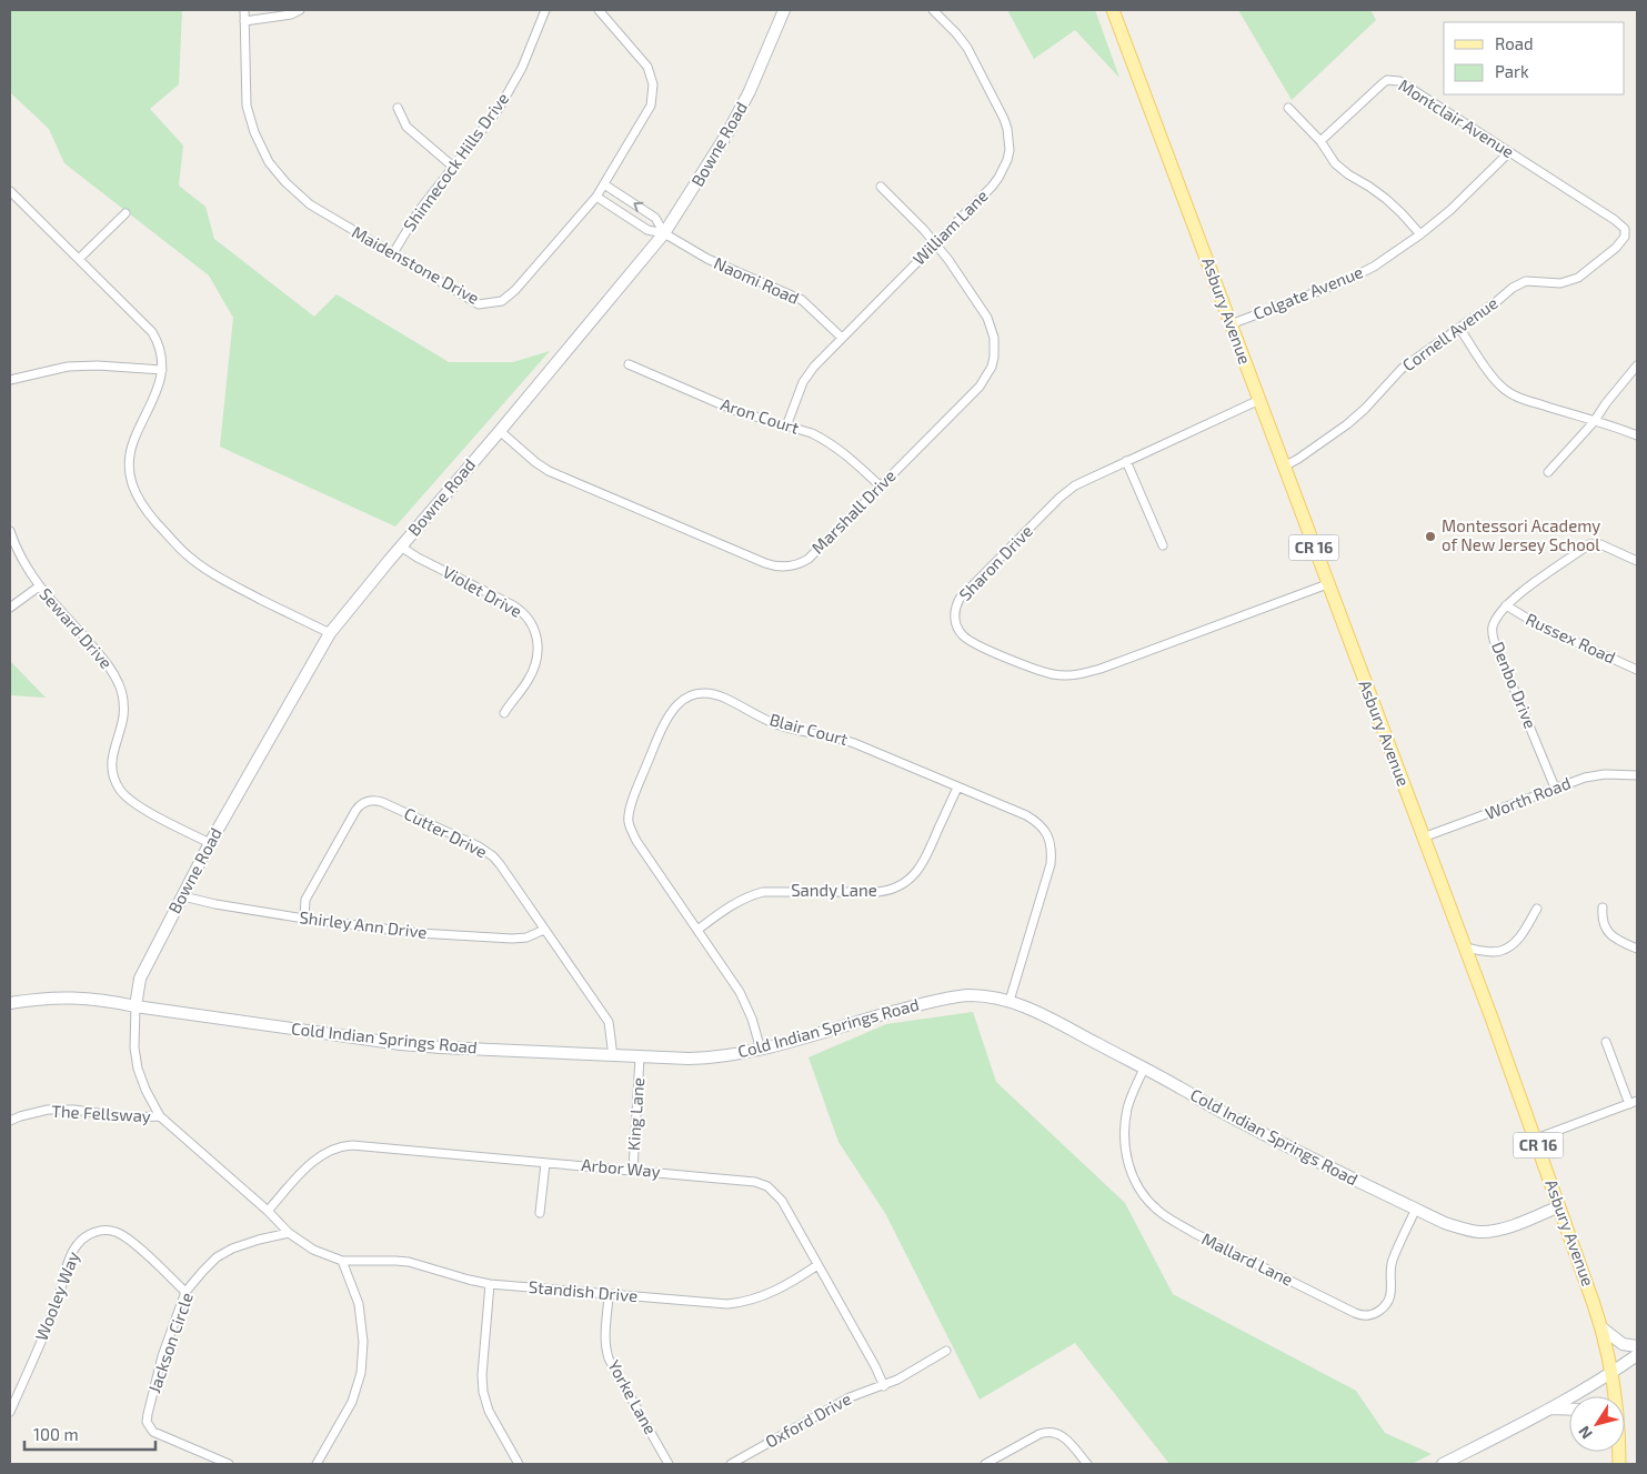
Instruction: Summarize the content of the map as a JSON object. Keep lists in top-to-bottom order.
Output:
{
  "streets": {
    "main road": ["Asbury Avenue", "CR 16"],
    "street": [
      "Montclair Avenue",
      "Bowne Road",
      "Shinnecock Hills Drive",
      "William Lane",
      "Maidenstone Drive",
      "Naomi Road",
      "Colgate Avenue",
      "Cornell Avenue",
      "Aron Court",
      "Marshall Drive",
      "Sharon Drive",
      "Violet Drive",
      "Seward Drive",
      "Russex Road",
      "Denbo Drive",
      "Blair Court",
      "Worth Road",
      "Cutter Drive",
      "Sandy Lane",
      "Shirley Ann Drive",
      "Cold Indian Springs Road",
      "The Fellsway",
      "King Lane",
      "Arbor Way",
      "Mallard Lane",
      "Standish Drive",
      "Wooley Way",
      "Jackson Circle",
      "Yorke Lane",
      "Oxford Drive"
    ]
  },
  "crossings": [
    ["Montclair Avenue", "Colgate Avenue"],
    ["Montclair Avenue", "Cornell Avenue"],
    ["Bowne Road", "Naomi Road"],
    ["Bowne Road", "Marshall Drive"],
    ["Bowne Road", "Violet Drive"],
    ["Bowne Road", "Seward Drive"],
    ["Bowne Road", "Shirley Ann Drive"],
    ["Bowne Road", "Cold Indian Springs Road"],
    ["Shinnecock Hills Drive", "Maidenstone Drive"],
    ["William Lane", "Naomi Road"],
    ["William Lane", "Aron Court"],
    ["William Lane", "Marshall Drive"],
    ["Colgate Avenue", "Asbury Avenue"],
    ["Asbury Avenue", "Cornell Avenue"],
    ["Asbury Avenue", "Sharon Drive"],
    ["Asbury Avenue", "Worth Road"],
    ["Asbury Avenue", "Cold Indian Springs Road"],
    ["Aron Court", "Marshall Drive"],
    ["Russex Road", "Denbo Drive"],
    ["Denbo Drive", "Worth Road"],
    ["Blair Court", "Sandy Lane"],
    ["Blair Court", "Cold Indian Springs Road"],
    ["Cutter Drive", "Shirley Ann Drive"],
    ["Cutter Drive", "Cold Indian Springs Road"],
    ["Cold Indian Springs Road", "King Lane"],
    ["Cold Indian Springs Road", "Mallard Lane"],
    ["King Lane", "Arbor Way"],
    ["Arbor Way", "Standish Drive"],
    ["Arbor Way", "Oxford Drive"],
    ["Standish Drive", "Yorke Lane"],
    ["Wooley Way", "Jackson Circle"]
  ],
  "places": ["Montessori Academy of New Jersey School"],
  "legend": ["Road", "Park"],
  "scale_bar": "100 m",
  "north": "bottom left"
}
